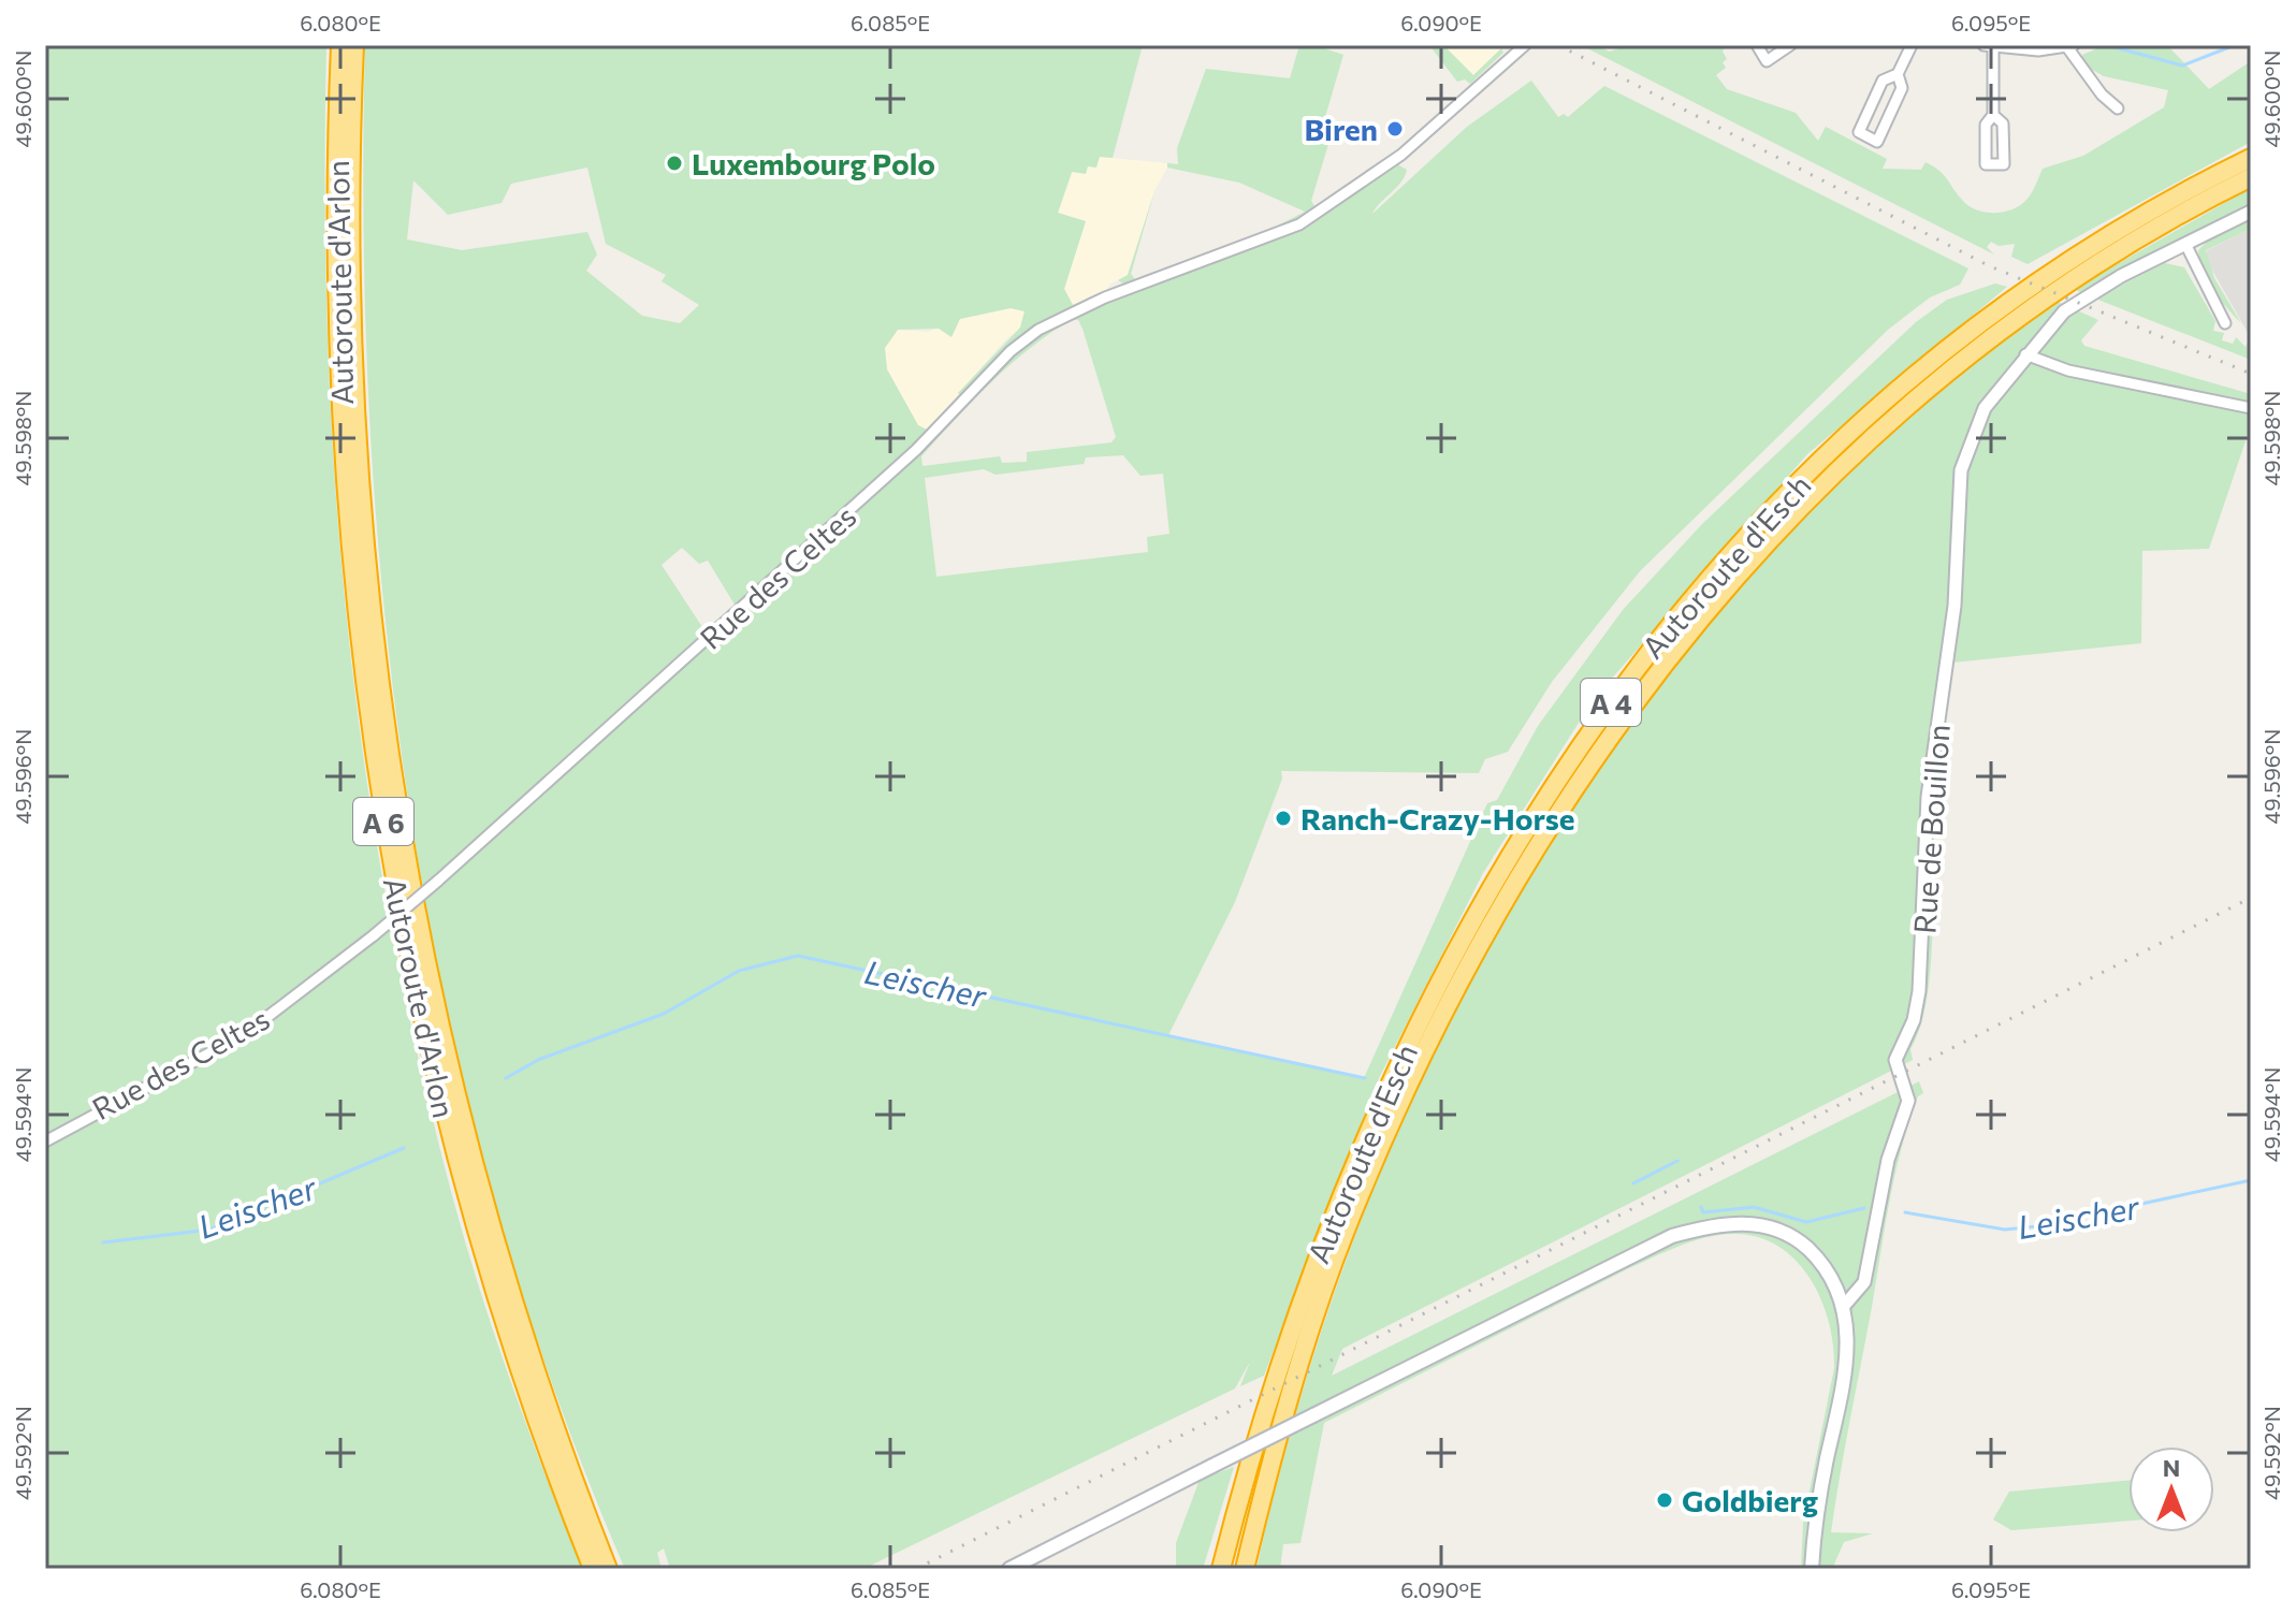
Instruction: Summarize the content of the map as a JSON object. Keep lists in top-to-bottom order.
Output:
{
  "streets": {
    "highway": [
      "Autoroute d'Arlon",
      "Autoroute d'Esch",
      "A 4",
      "A 6"
    ],
    "street": ["Rue des Celtes", "Rue de Bouillon"]
  },
  "water": ["Leischer"],
  "places": [
    "Biren",
    "Luxembourg Polo",
    "Ranch-Crazy-Horse",
    "Goldbierg"
  ],
  "north": "top",
  "coordinates": [
    "6.080°E",
    "6.085°E",
    "6.090°E",
    "6.095°E",
    "49.600°N",
    "49.598°N",
    "49.596°N",
    "49.594°N",
    "49.592°N"
  ]
}
